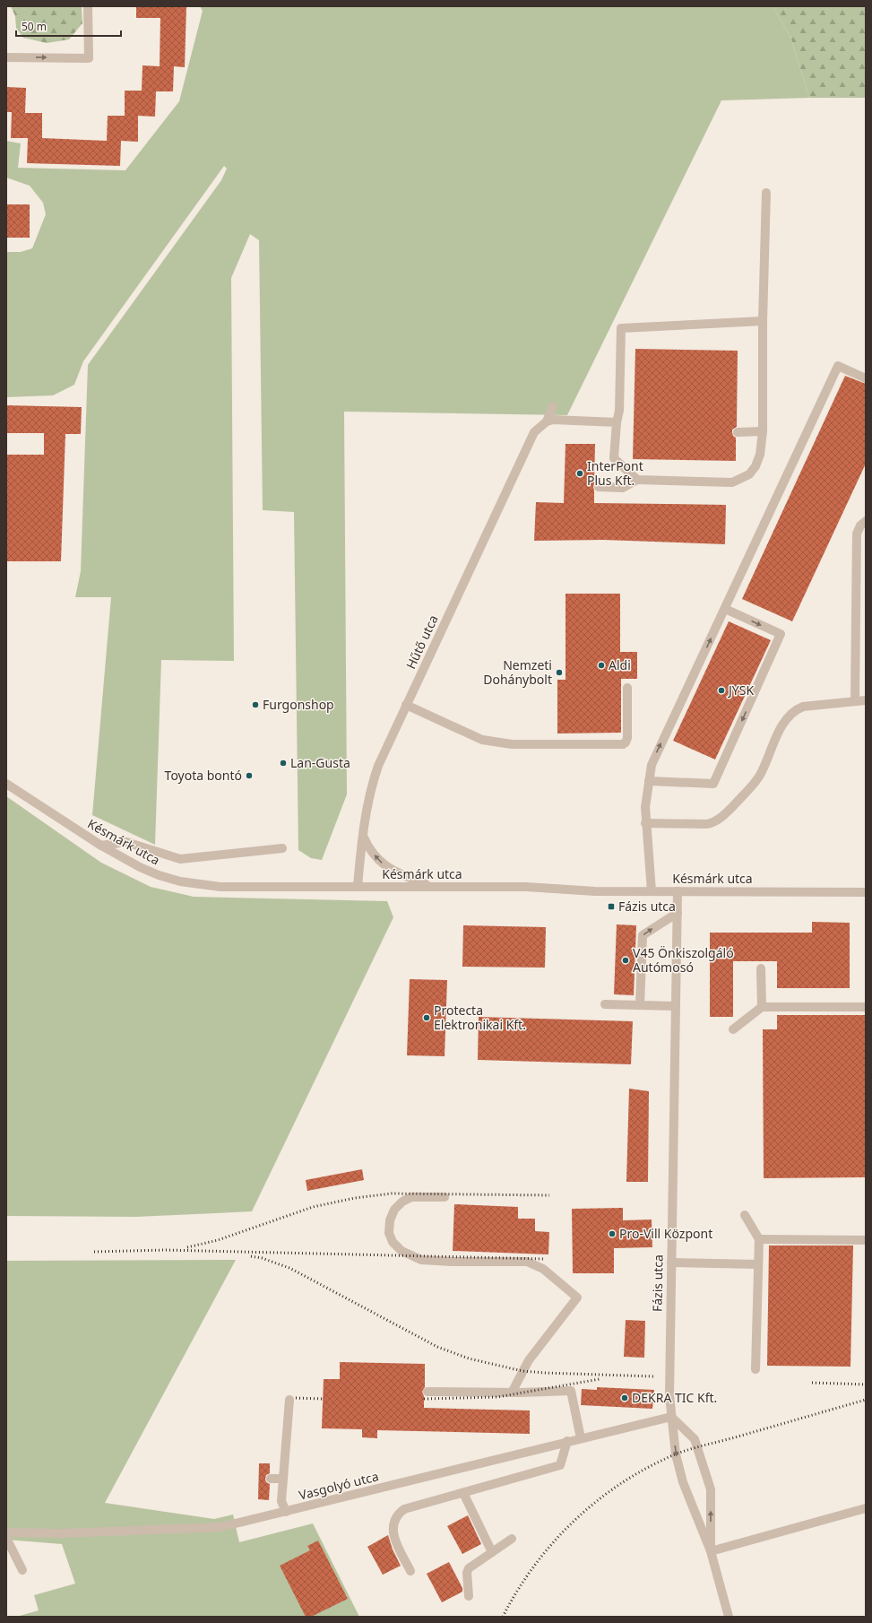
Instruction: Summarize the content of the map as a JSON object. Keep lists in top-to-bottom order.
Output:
{
  "streets": {
    "street": [
      "Hűtő utca",
      "Késmárk utca",
      "Fázis utca",
      "Vasgolyó utca"
    ]
  },
  "crossings": [
    ["Hűtő utca", "Késmárk utca"],
    ["Késmárk utca", "Fázis utca"],
    ["Fázis utca", "Vasgolyó utca"]
  ],
  "places": {
    "other": [
      "InterPont Plus Kft.",
      "Aldi",
      "Nemzeti Dohánybolt",
      "JYSK",
      "Furgonshop",
      "Lan-Gusta",
      "Toyota bontó",
      "V45 Önkiszolgáló Autómosó",
      "Protecta Elektronikai Kft.",
      "Pro-Vill Központ",
      "DEKRA TIC Kft."
    ],
    "transit": ["Fázis utca"]
  },
  "scale_bar": "50 m"
}
